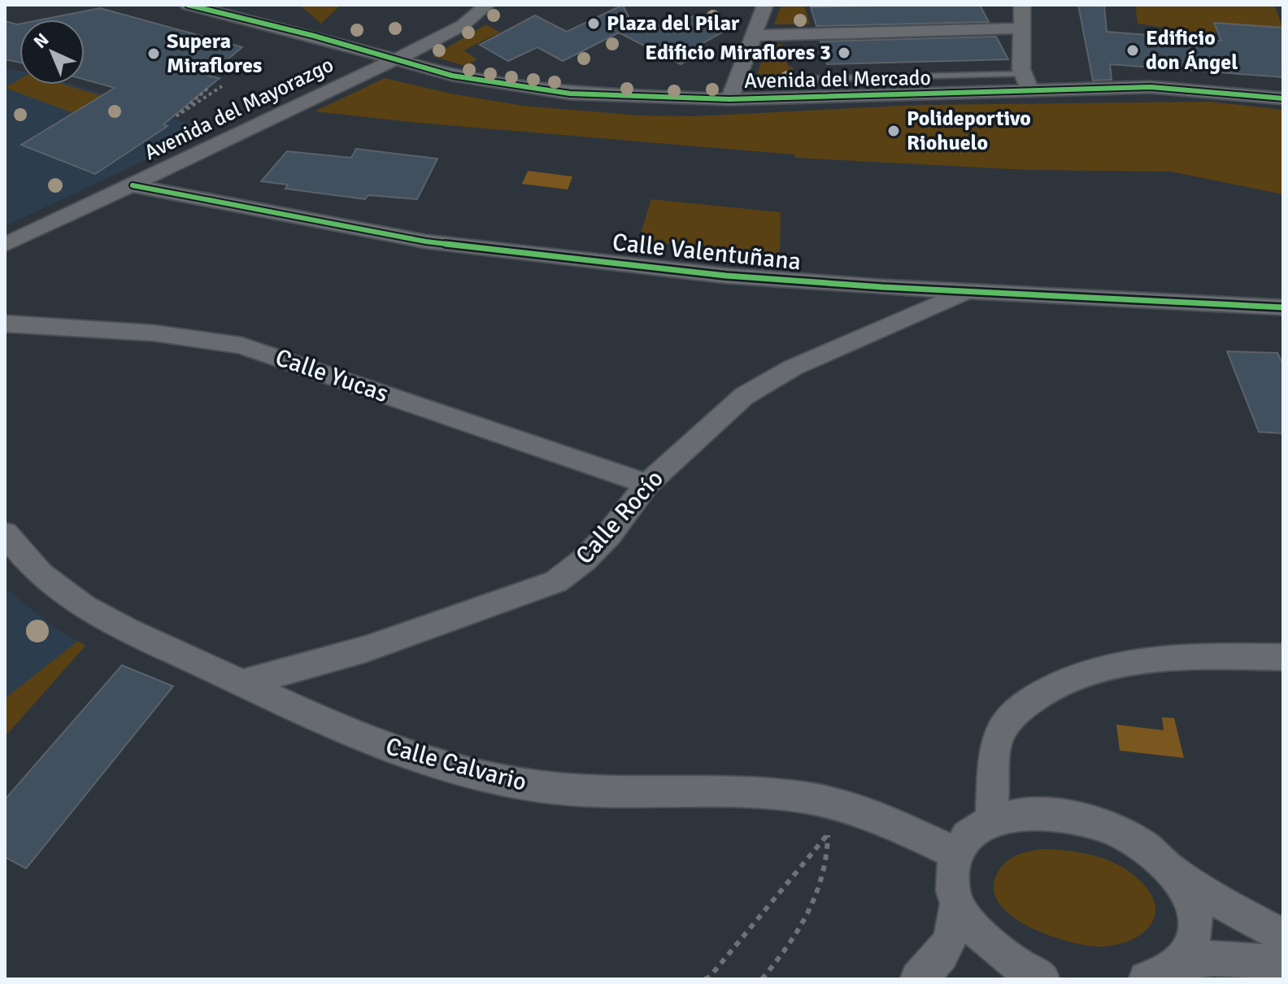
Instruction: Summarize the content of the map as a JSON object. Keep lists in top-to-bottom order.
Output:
{
  "streets": {
    "street": [
      "Avenida del Mercado",
      "Avenida del Mayorazgo",
      "Calle Valentuñana",
      "Calle Yucas",
      "Calle Rocío",
      "Calle Calvario"
    ]
  },
  "crossings": [
    ["Avenida del Mercado", "Avenida del Mayorazgo"],
    ["Avenida del Mayorazgo", "Calle Valentuñana"],
    ["Calle Valentuñana", "Calle Rocío"],
    ["Calle Yucas", "Calle Rocío"],
    ["Calle Rocío", "Calle Calvario"]
  ],
  "places": [
    "Plaza del Pilar",
    "Edificio don Ángel",
    "Edificio Miraflores 3",
    "Supera Miraflores",
    "Polideportivo Riohuelo"
  ],
  "north": "top left"
}
